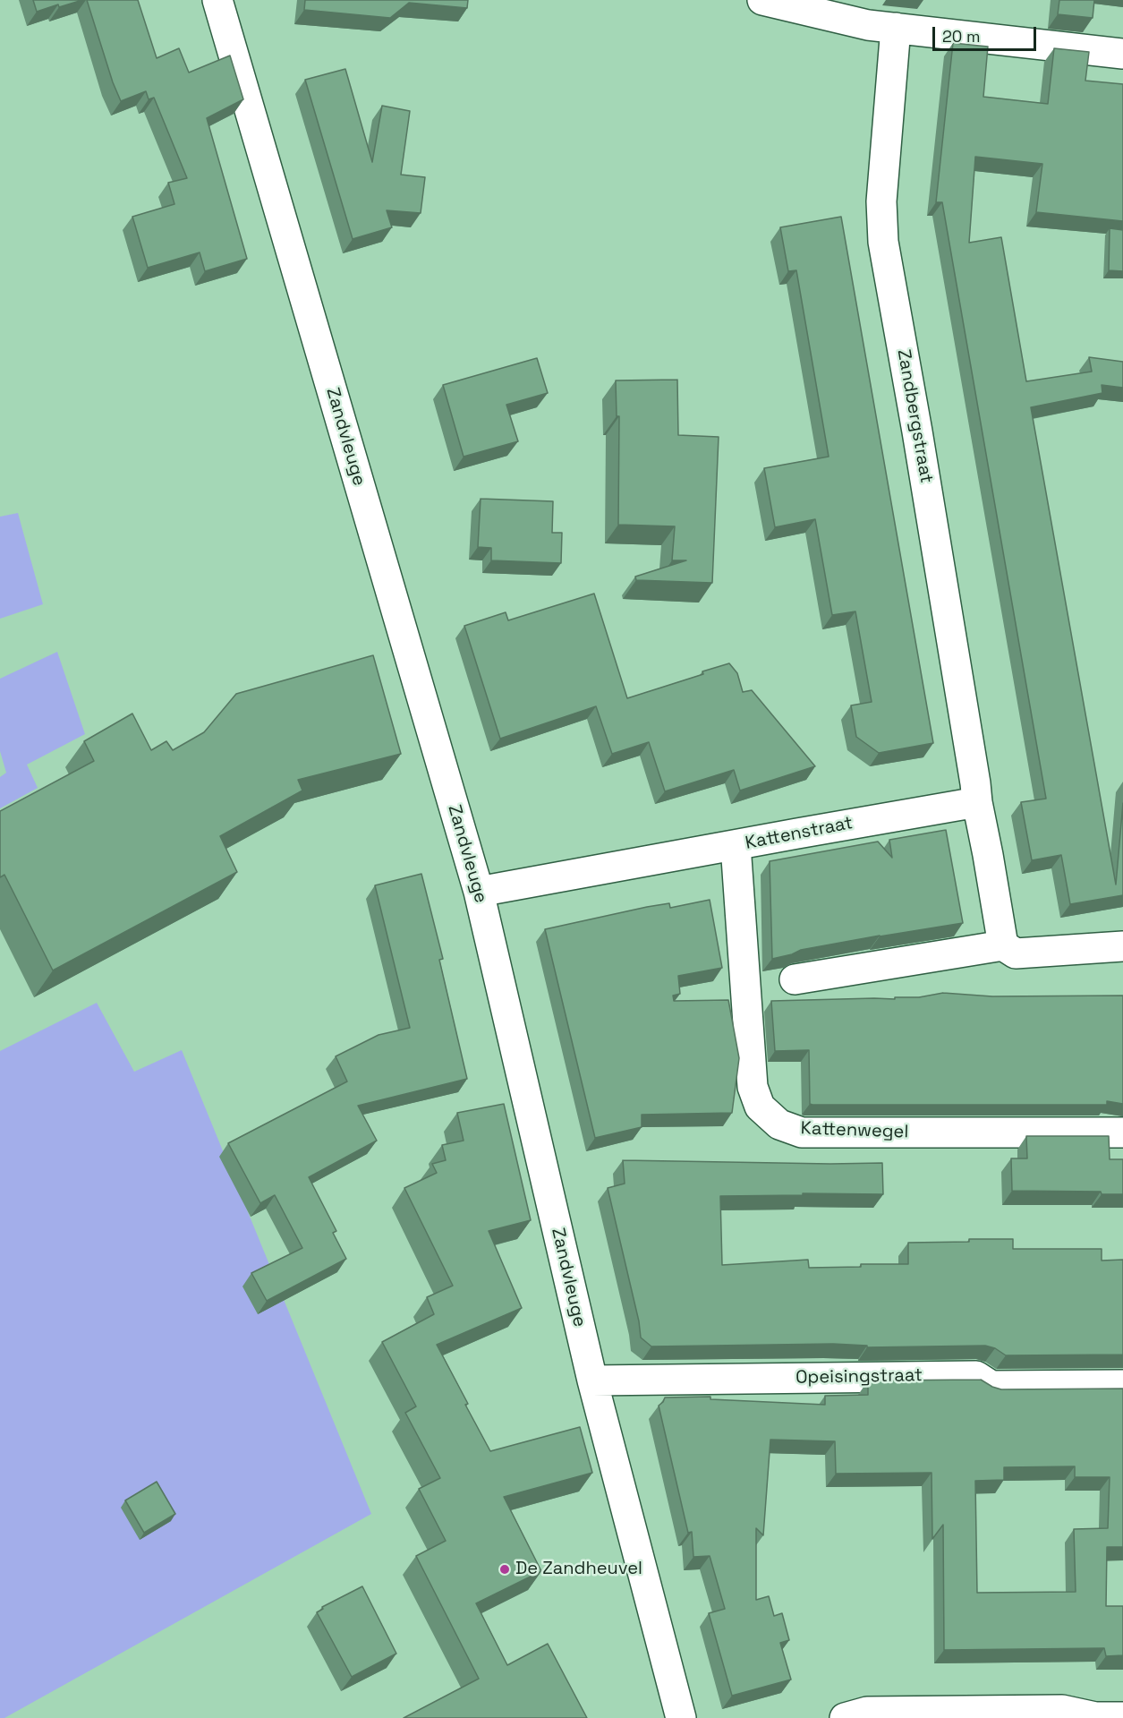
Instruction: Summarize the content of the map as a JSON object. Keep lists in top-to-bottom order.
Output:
{
  "streets": {
    "street": [
      "Zandbergstraat",
      "Zandvleuge",
      "Kattenstraat",
      "Kattenwegel",
      "Opeisingstraat"
    ]
  },
  "crossings": [
    ["Zandbergstraat", "Kattenstraat"],
    ["Zandvleuge", "Kattenstraat"],
    ["Zandvleuge", "Opeisingstraat"],
    ["Kattenstraat", "Kattenwegel"]
  ],
  "places": ["De Zandheuvel"],
  "scale_bar": "20 m"
}
